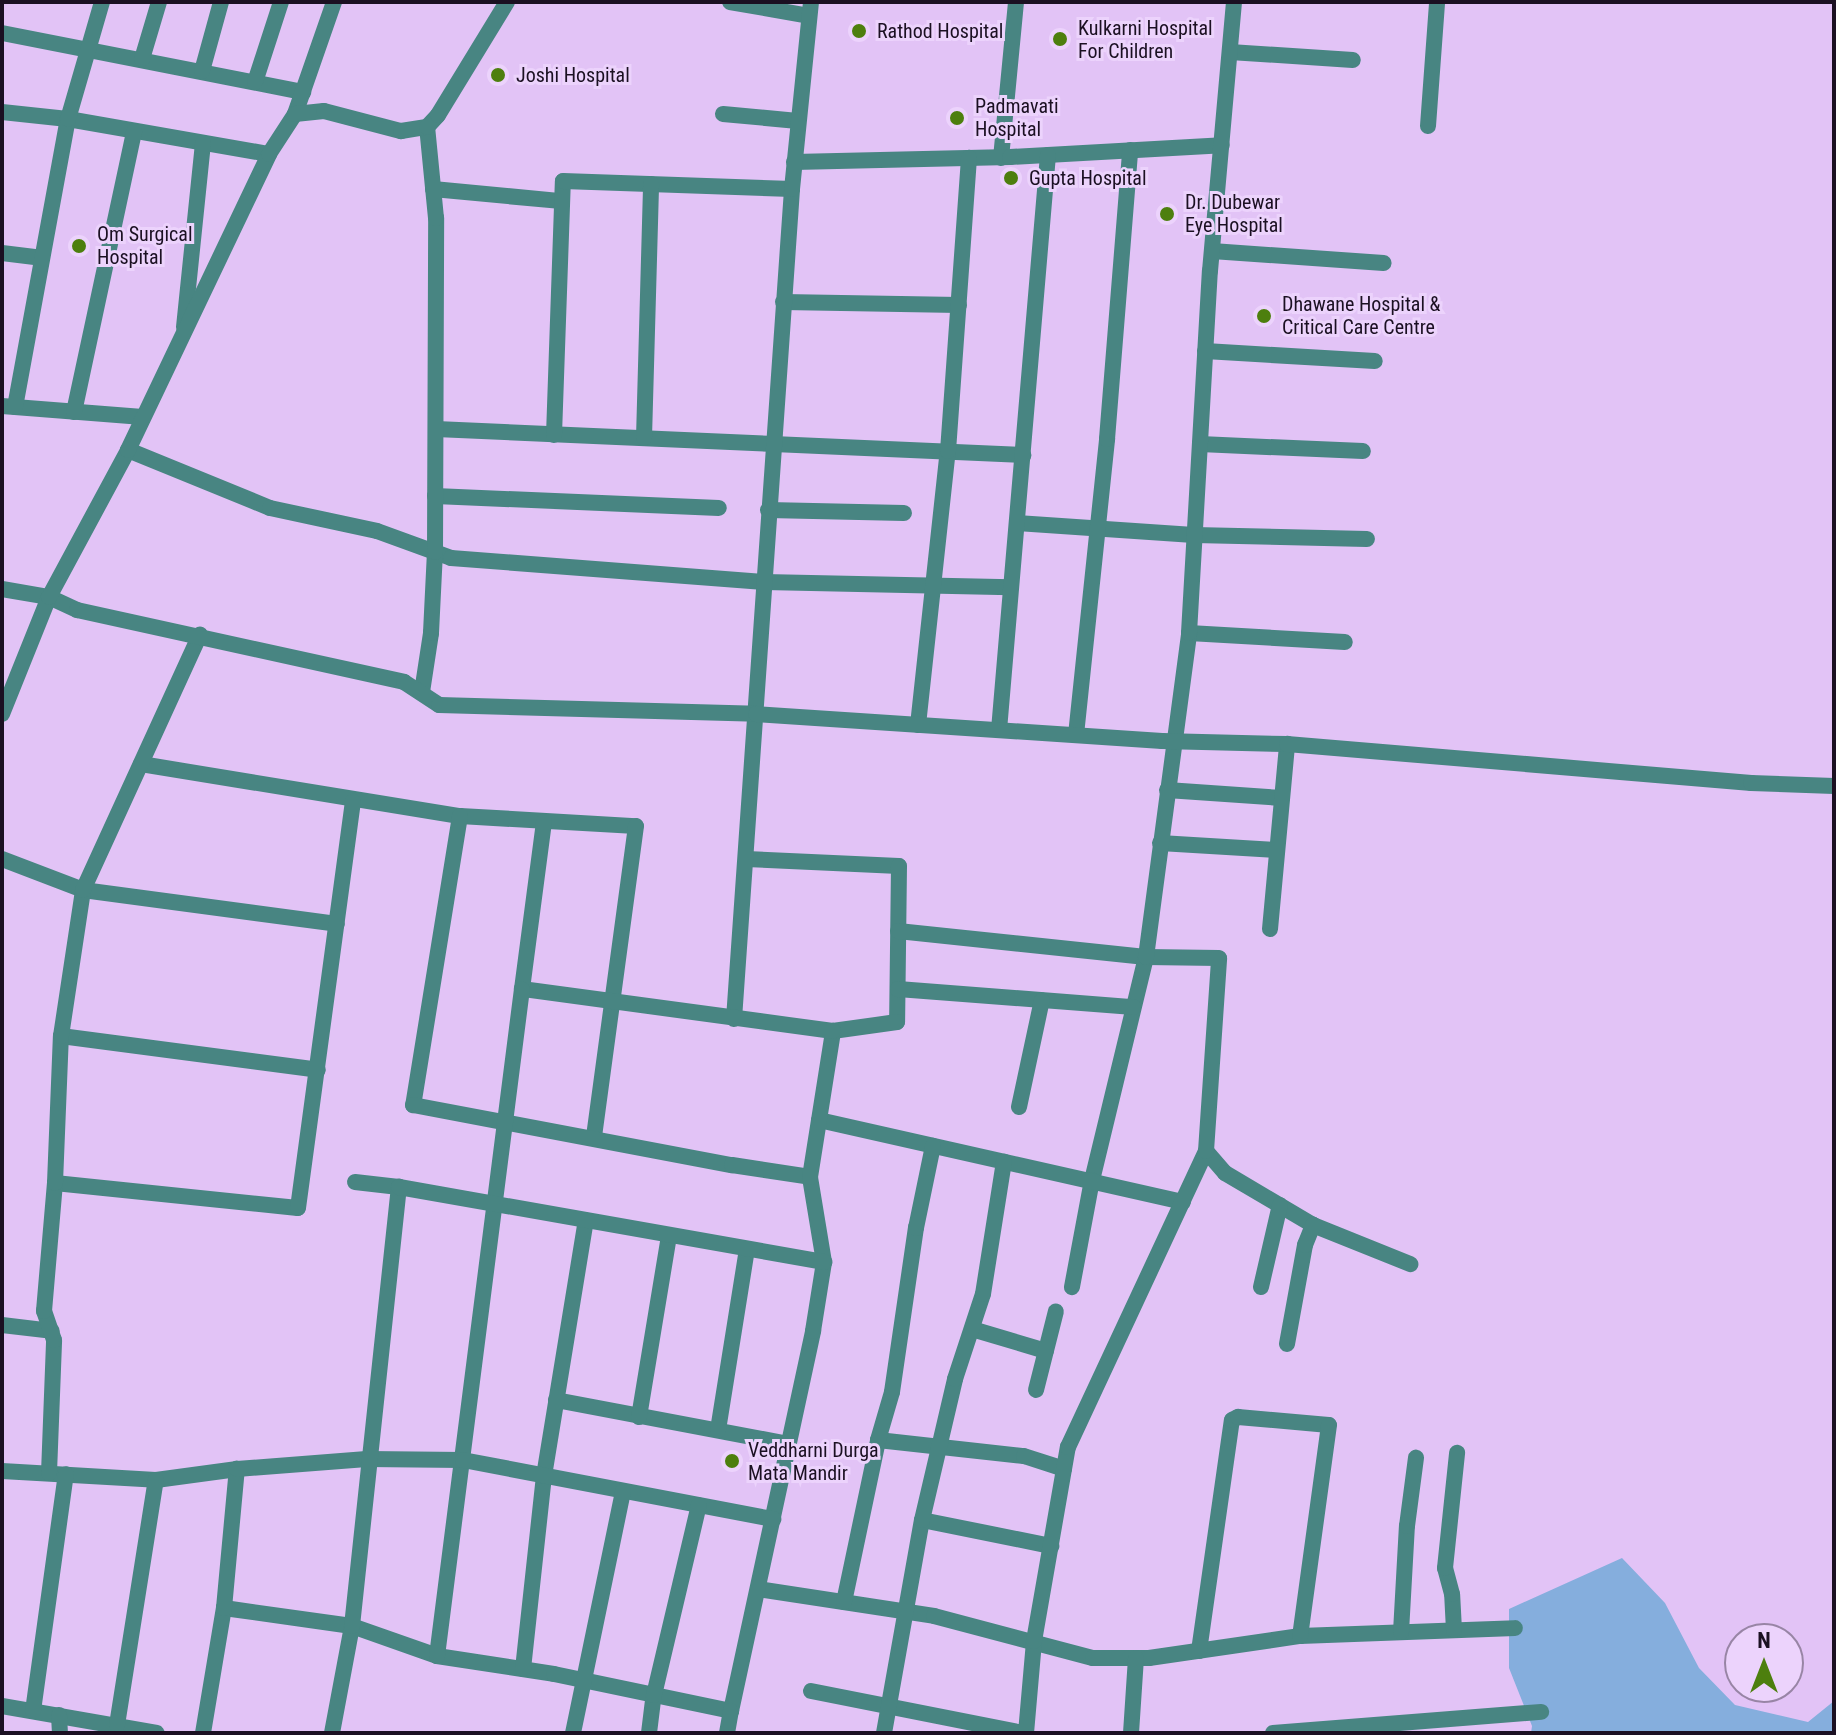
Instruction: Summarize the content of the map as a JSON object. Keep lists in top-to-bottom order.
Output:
{
  "places": [
    "Rathod Hospital",
    "Kulkarni Hospital For Children",
    "Joshi Hospital",
    "Padmavati Hospital",
    "Gupta Hospital",
    "Dr. Dubewar Eye Hospital",
    "Om Surgical Hospital",
    "Dhawane Hospital & Critical Care Centre",
    "Veddharni Durga Mata Mandir"
  ],
  "north": "top"
}
